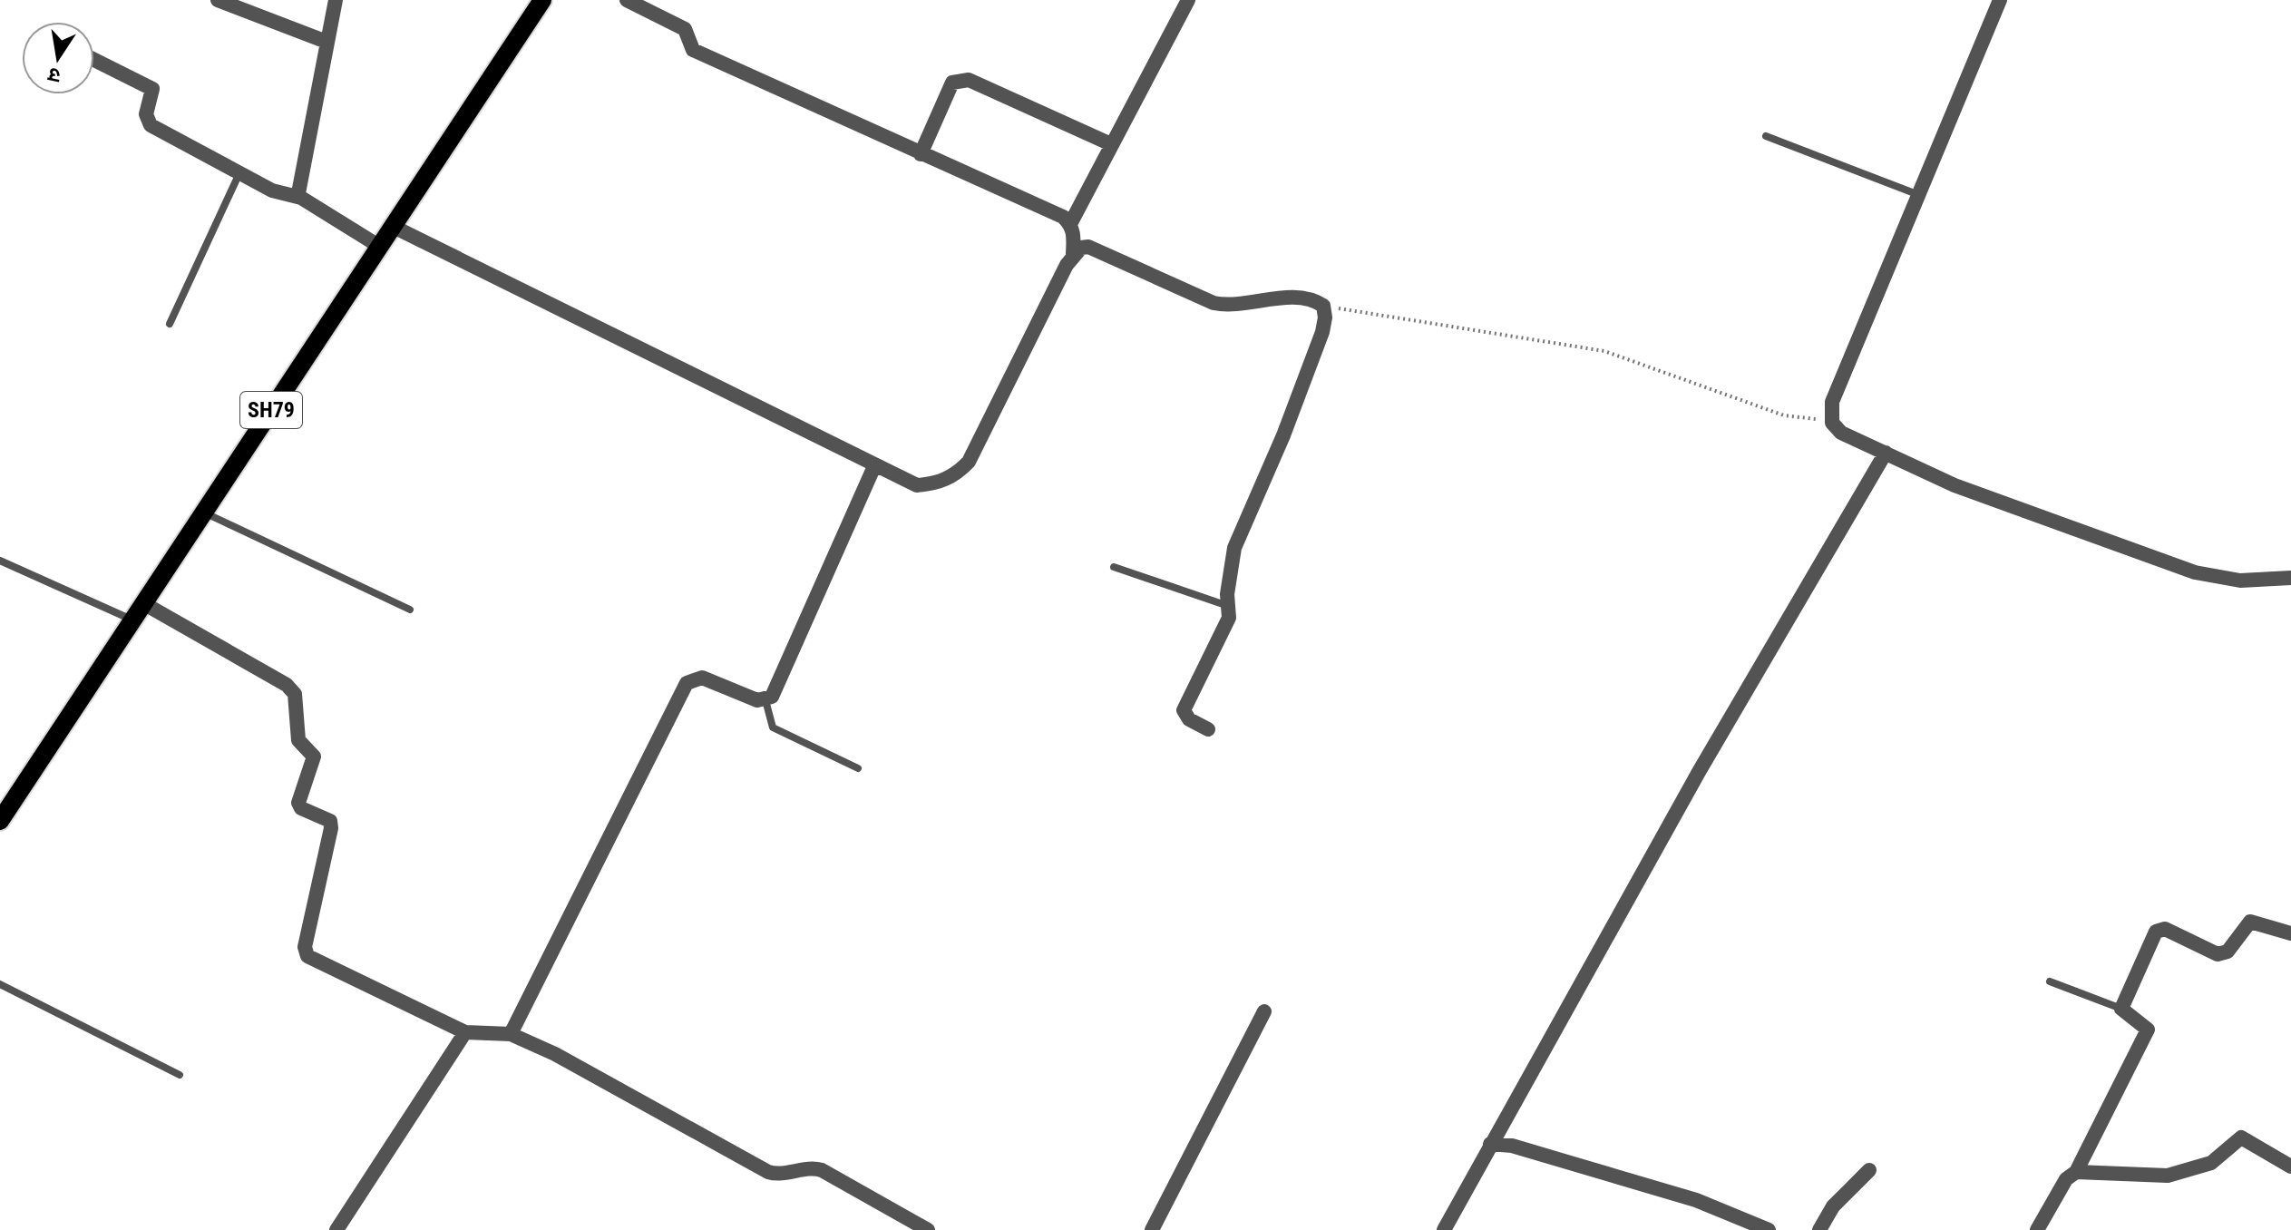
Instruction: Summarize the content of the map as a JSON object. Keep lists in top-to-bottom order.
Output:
{
  "streets": {
    "main road": ["SH79"]
  },
  "north": "bottom"
}
